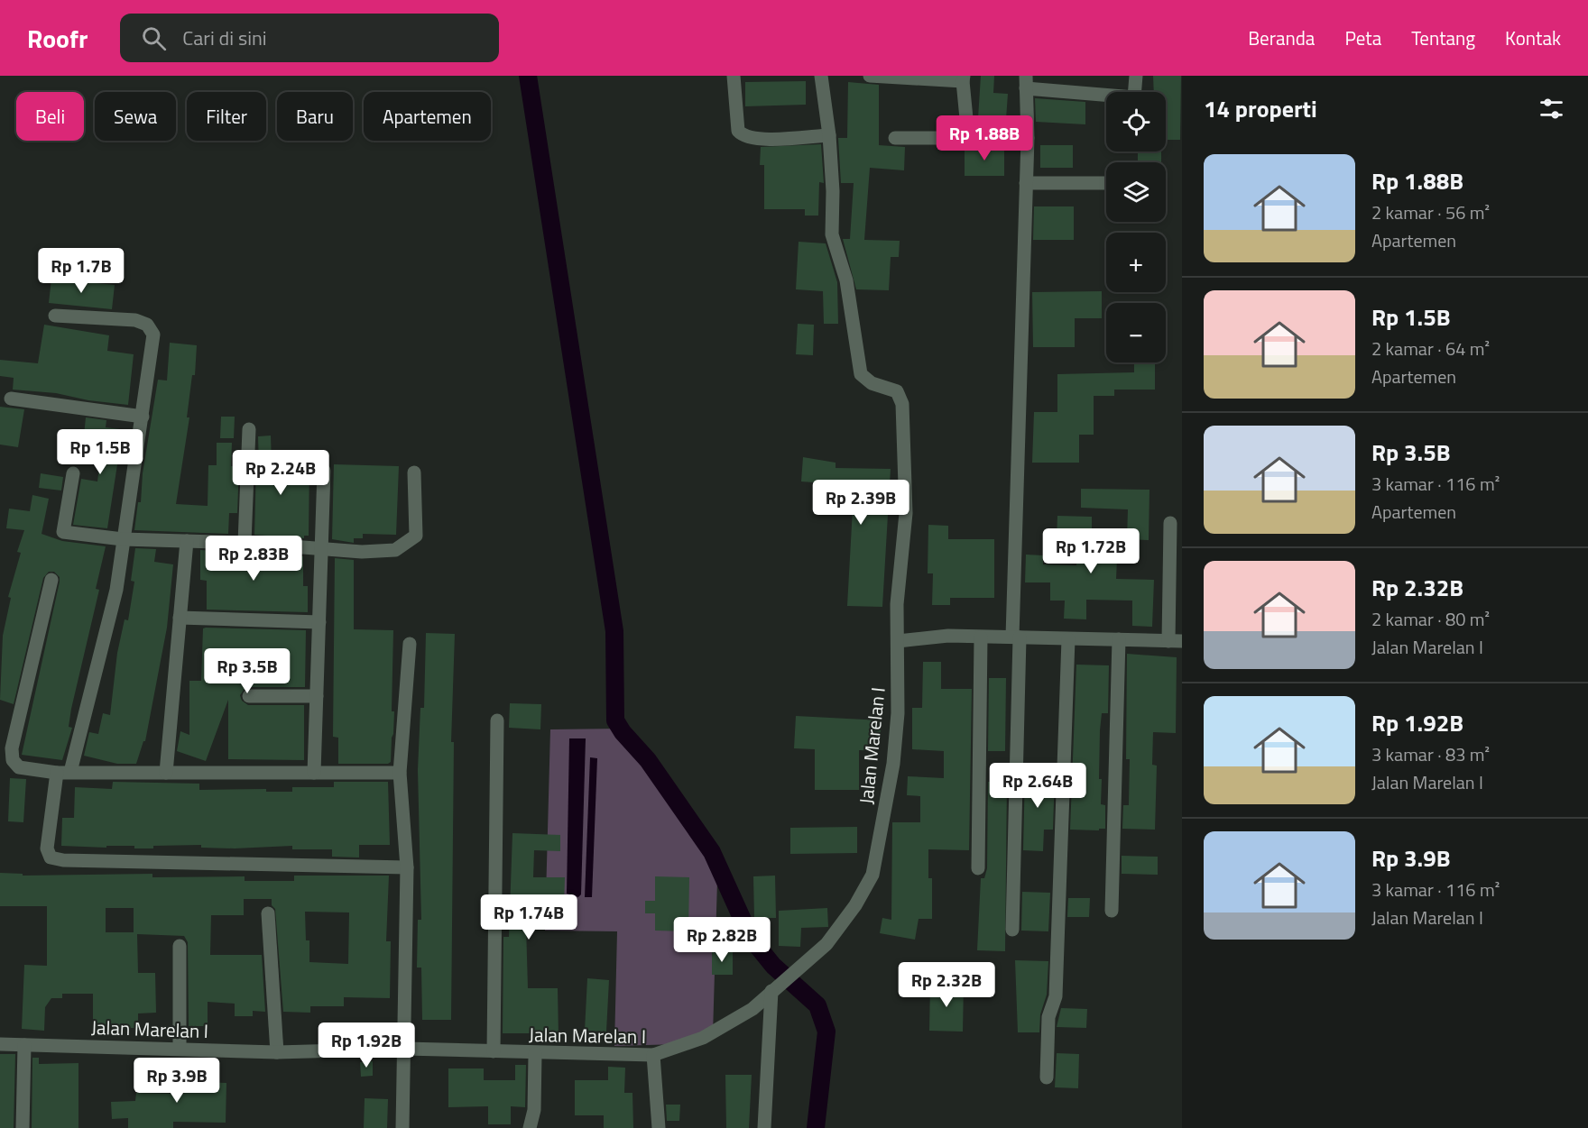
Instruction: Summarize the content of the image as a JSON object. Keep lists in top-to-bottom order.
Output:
{
  "streets": {
    "street": ["Jalan Marelan I"]
  },
  "page": {
    "header": "Roofr",
    "search": "Cari di sini",
    "nav": [
      "Beranda",
      "Peta",
      "Tentang",
      "Kontak"
    ],
    "heading": "14 properti",
    "map_buttons": ["+", "−"],
    "chip": [
      "Beli",
      "Sewa",
      "Filter",
      "Baru",
      "Apartemen"
    ],
    "price": [
      "Rp 1.88B",
      "Rp 1.7B",
      "Rp 1.5B",
      "Rp 2.24B",
      "Rp 2.39B",
      "Rp 1.72B",
      "Rp 2.83B",
      "Rp 3.5B",
      "Rp 2.64B",
      "Rp 1.74B",
      "Rp 2.82B",
      "Rp 2.32B",
      "Rp 1.92B",
      "Rp 3.9B"
    ],
    "list": [
      {
        "name": "Rp 1.88B",
        "note": "2 kamar · 56 m² · Apartemen"
      },
      {
        "name": "Rp 1.5B",
        "note": "2 kamar · 64 m² · Apartemen"
      },
      {
        "name": "Rp 3.5B",
        "note": "3 kamar · 116 m² · Apartemen"
      },
      {
        "name": "Rp 2.32B",
        "note": "2 kamar · 80 m² · Jalan Marelan I"
      },
      {
        "name": "Rp 1.92B",
        "note": "3 kamar · 83 m² · Jalan Marelan I"
      },
      {
        "name": "Rp 3.9B",
        "note": "3 kamar · 116 m² · Jalan Marelan I"
      }
    ]
  }
}
